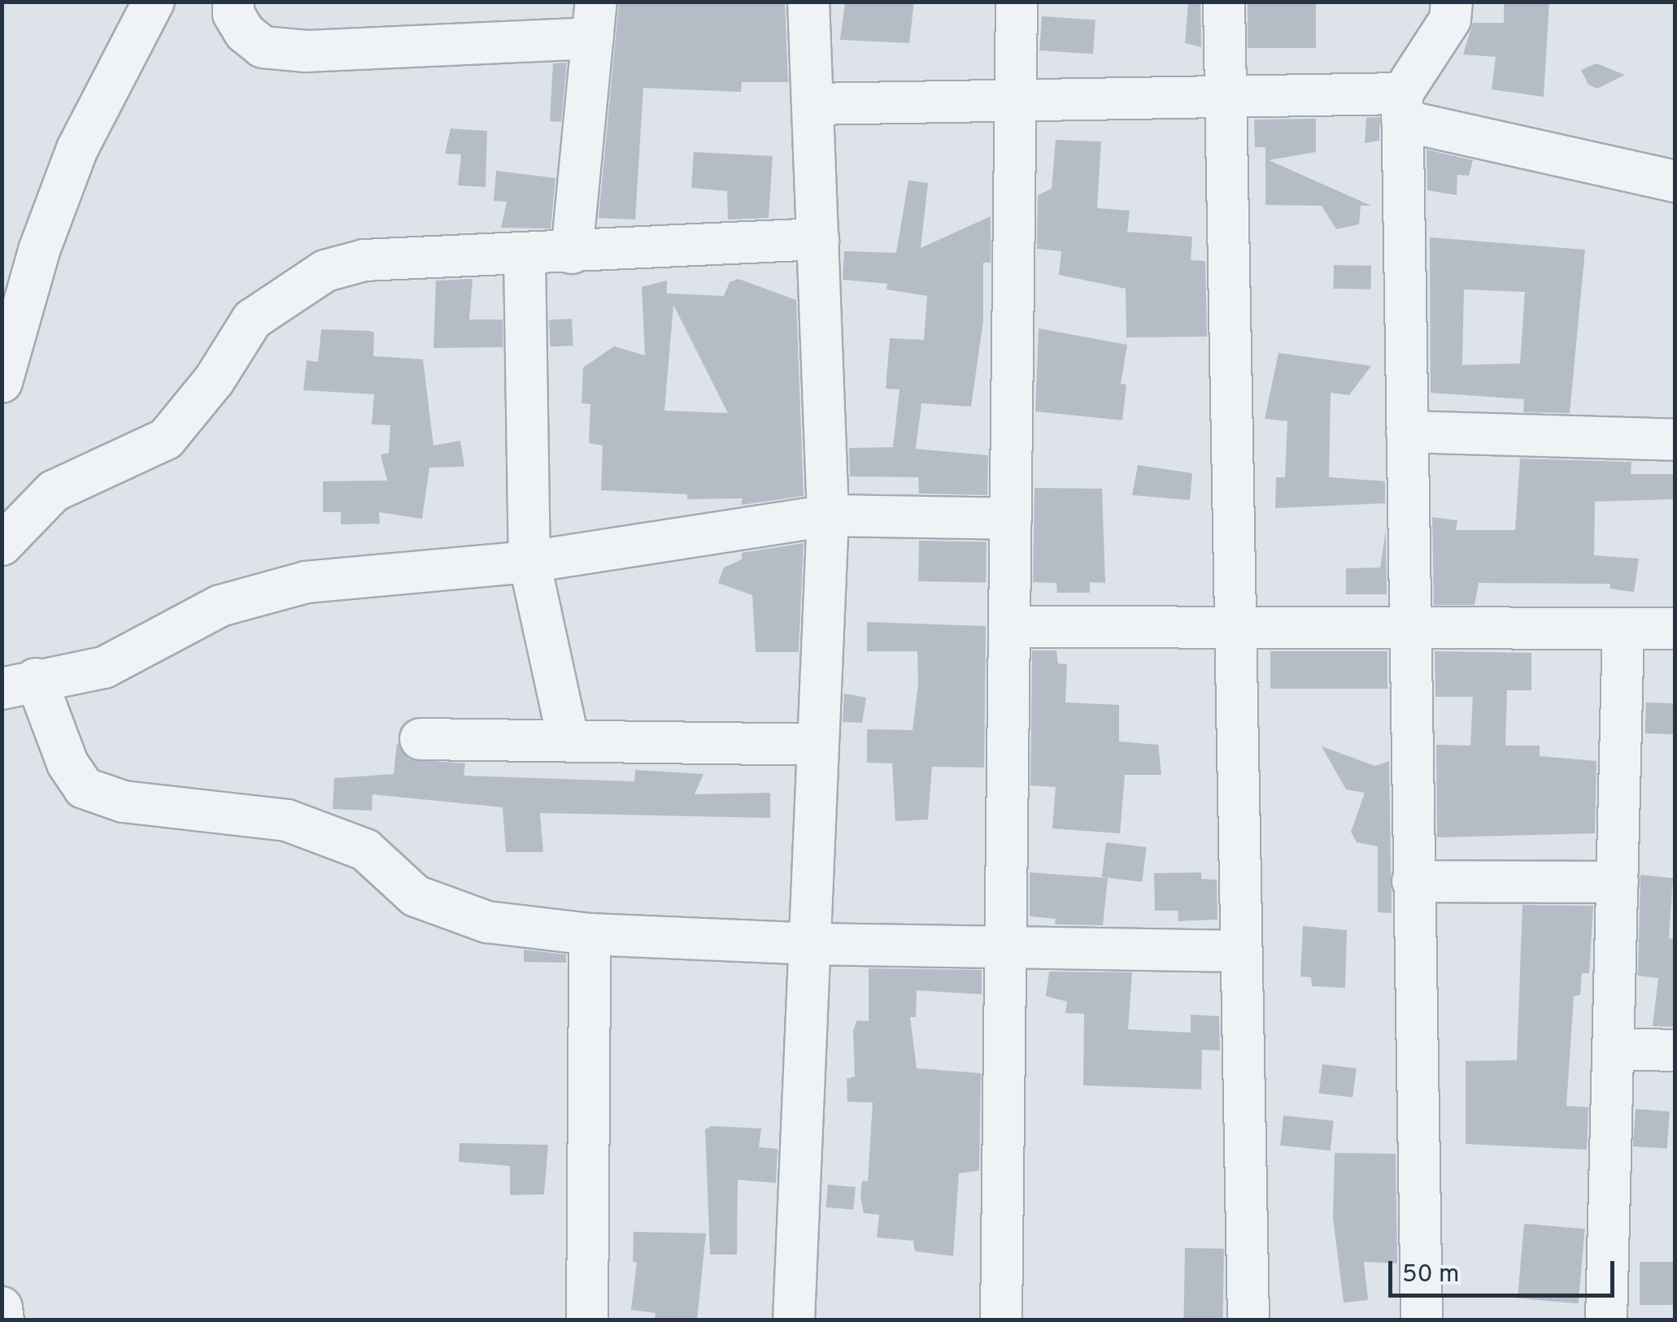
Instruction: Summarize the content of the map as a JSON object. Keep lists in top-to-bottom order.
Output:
{
  "scale_bar": "50 m"
}
